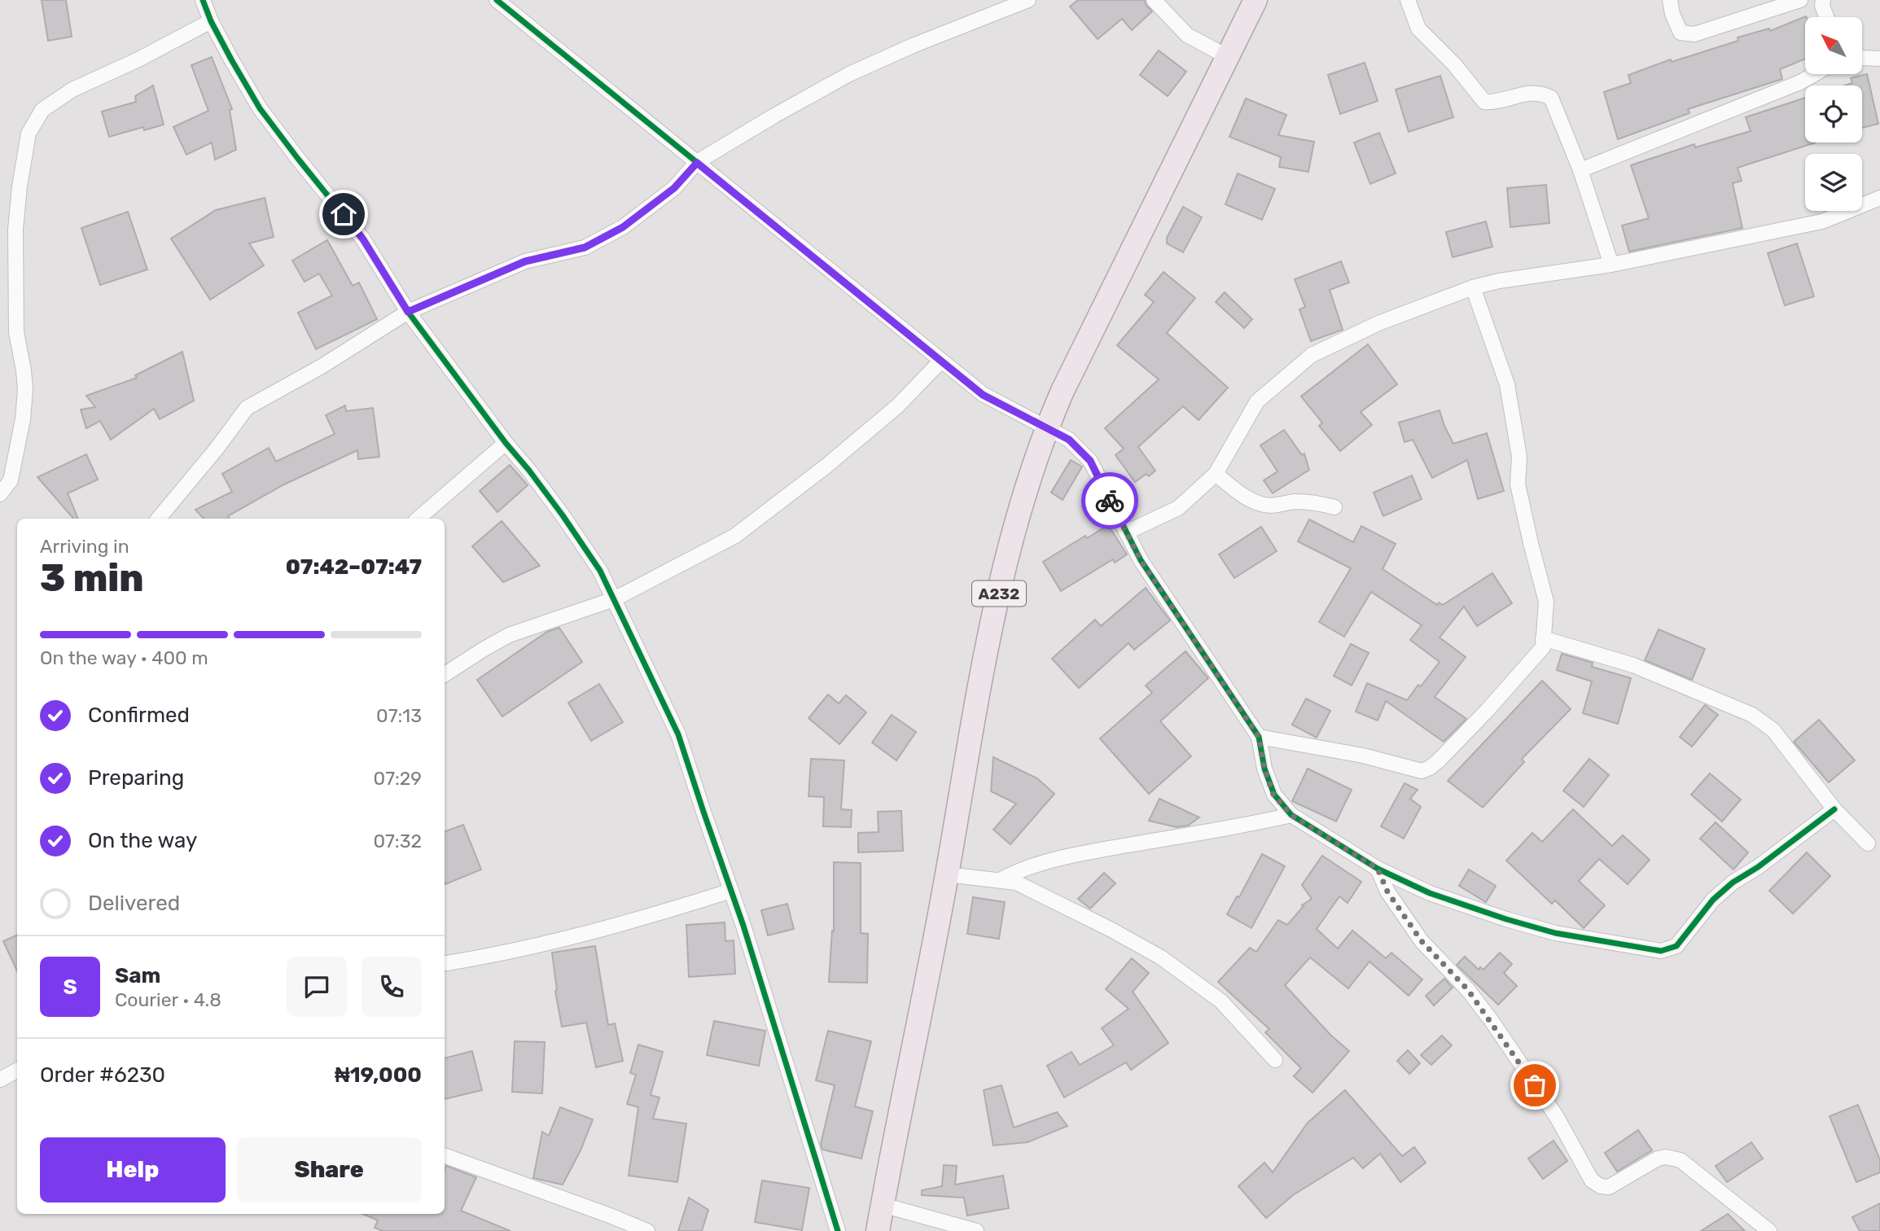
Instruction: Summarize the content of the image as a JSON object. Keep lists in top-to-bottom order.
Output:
{
  "streets": {
    "main road": ["A232"]
  },
  "north": "top left",
  "page": {
    "heading": ["3 min", "Arriving in", "07:42–07:47"],
    "panel": [
      "Sam",
      "Courier · 4.8",
      "Order #6230",
      "₦19,000"
    ],
    "bar": "On the way · 400 m",
    "list": [
      ["Confirmed", "07:13"],
      ["Preparing", "07:29"],
      ["On the way", "07:32"],
      "Delivered"
    ],
    "round": "S",
    "buttons": ["Help", "Share"]
  }
}
